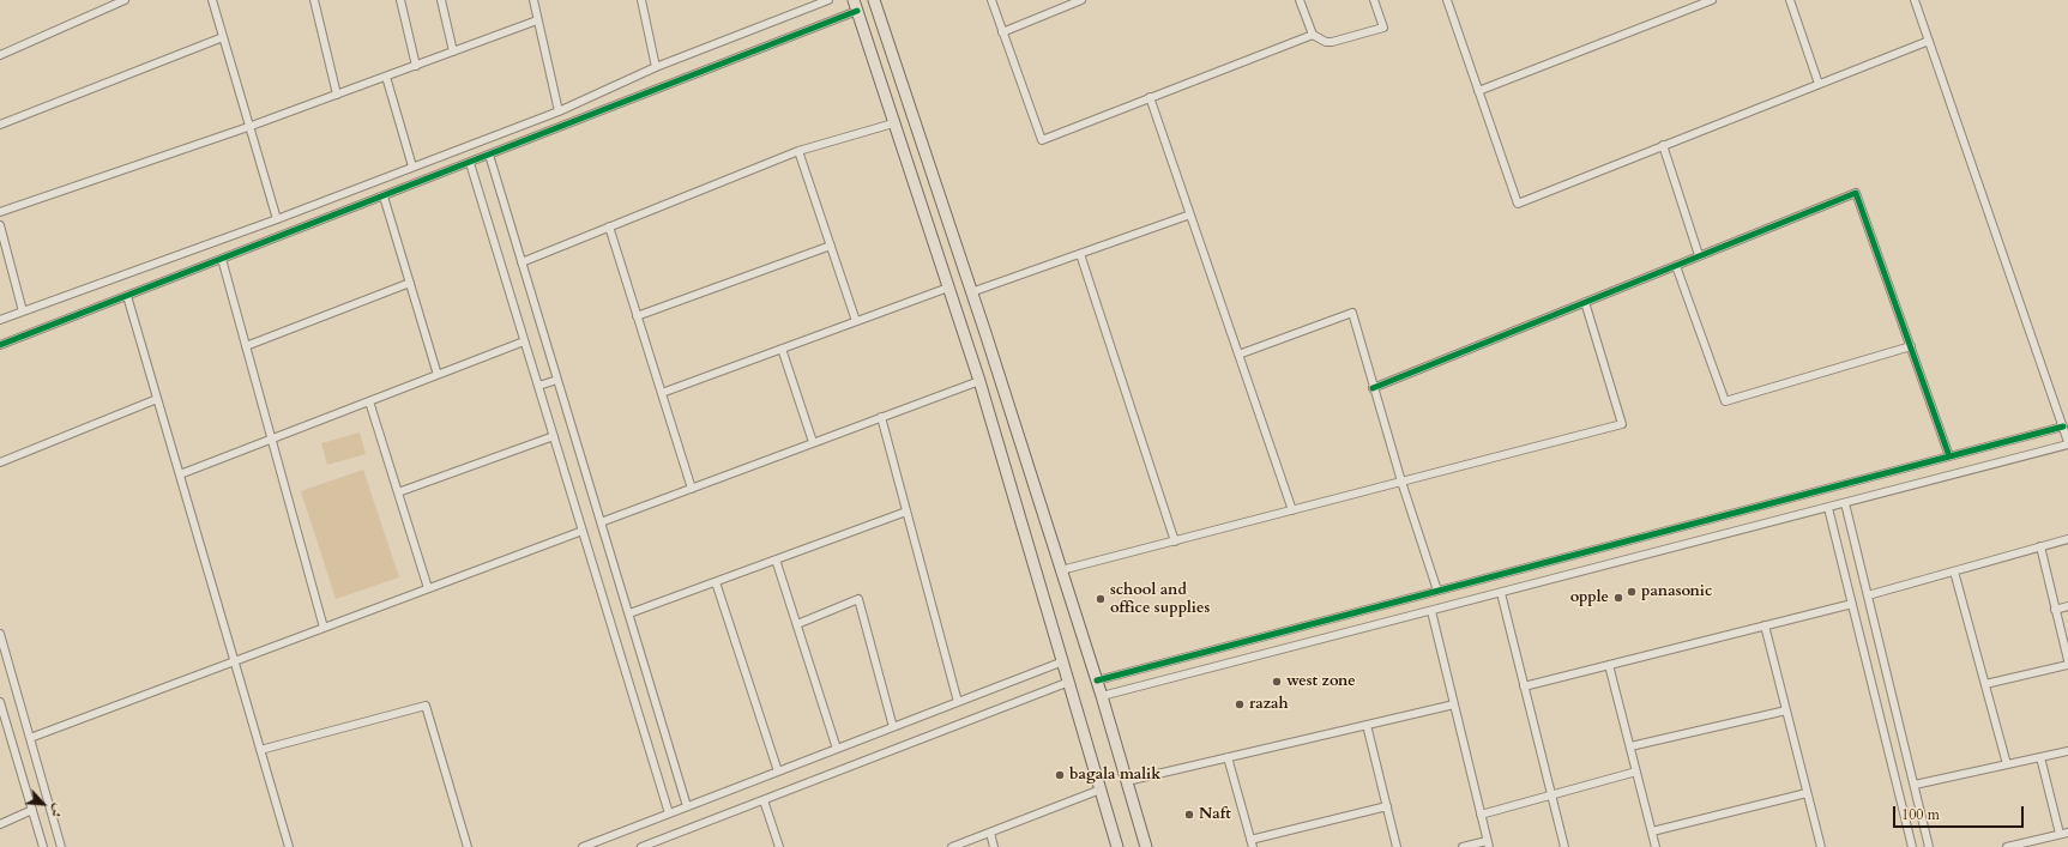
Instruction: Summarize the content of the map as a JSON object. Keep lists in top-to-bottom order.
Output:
{
  "places": [
    "panasonic",
    "opple",
    "school and office supplies",
    "west zone",
    "razah",
    "bagala malik",
    "Naft"
  ],
  "scale_bar": "100 m",
  "north": "bottom right"
}
